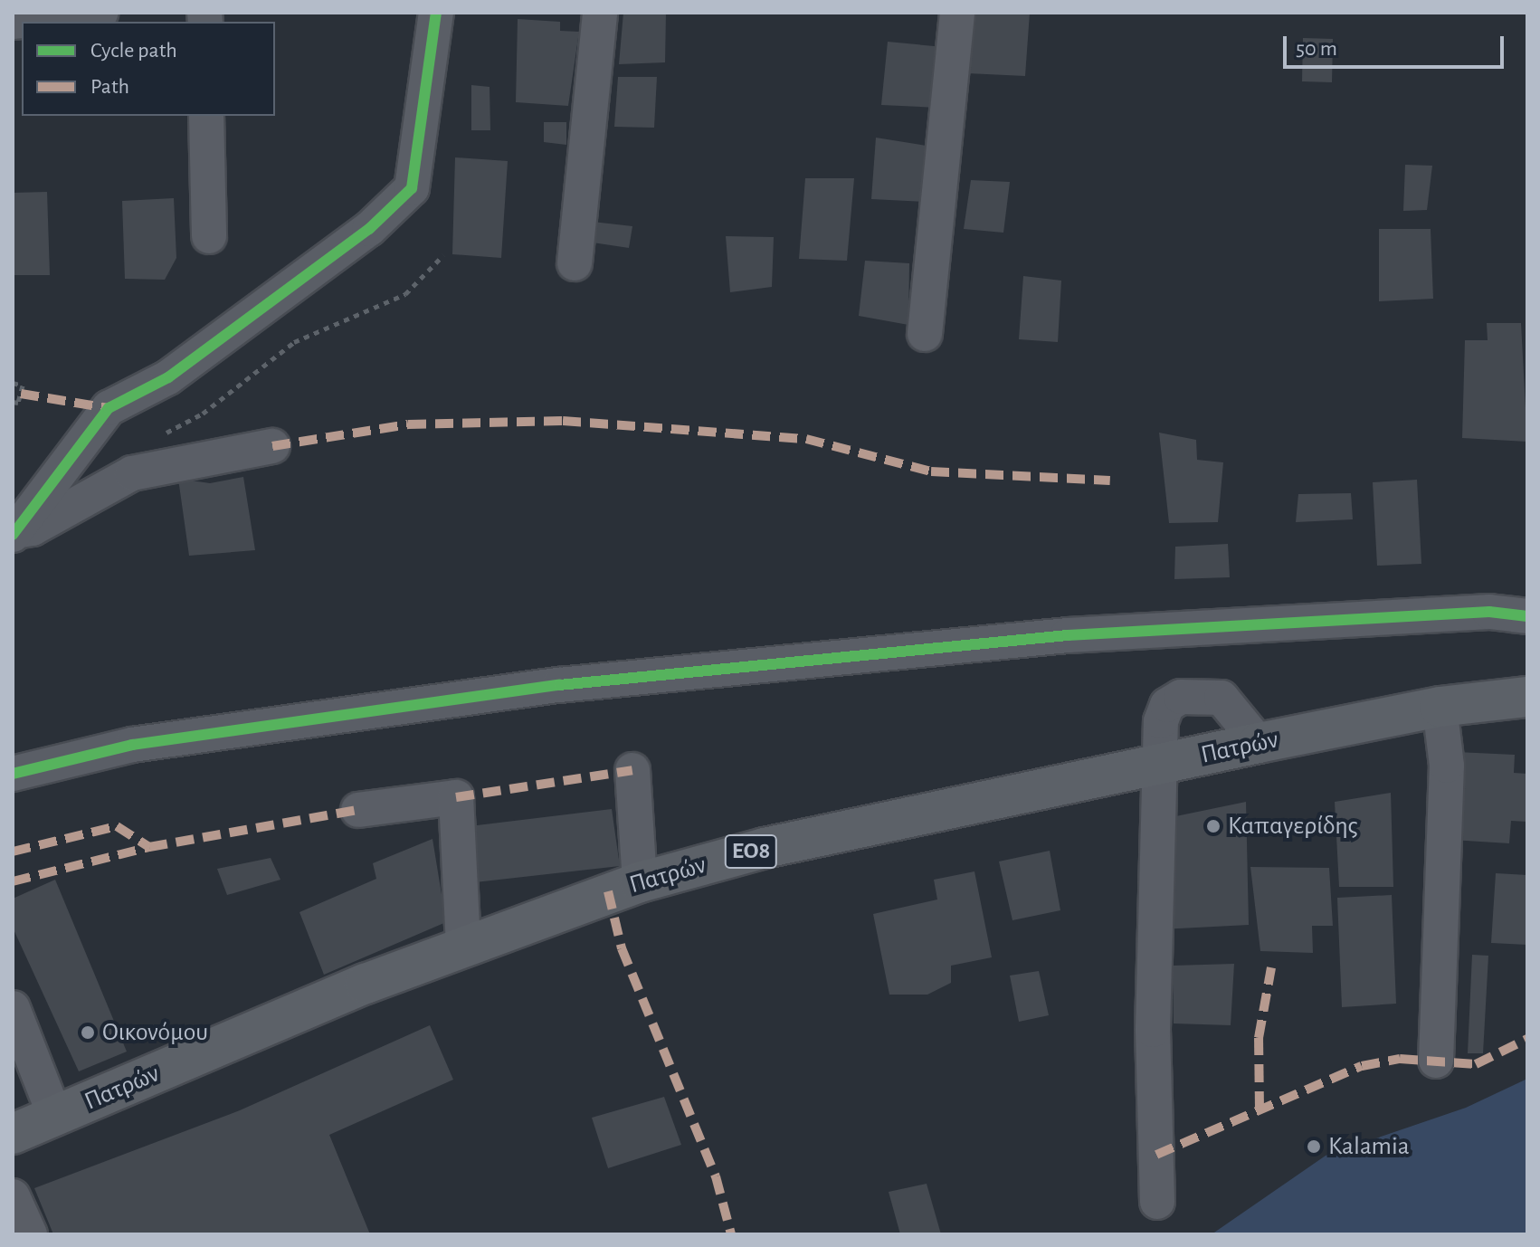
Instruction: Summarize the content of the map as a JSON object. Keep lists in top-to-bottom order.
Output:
{
  "streets": {
    "main road": ["Πατρών", "ΕΟ8"]
  },
  "places": ["Καπαγερίδης", "Οικονόμου", "Kalamia"],
  "legend": ["Cycle path", "Path"],
  "scale_bar": "50 m"
}
